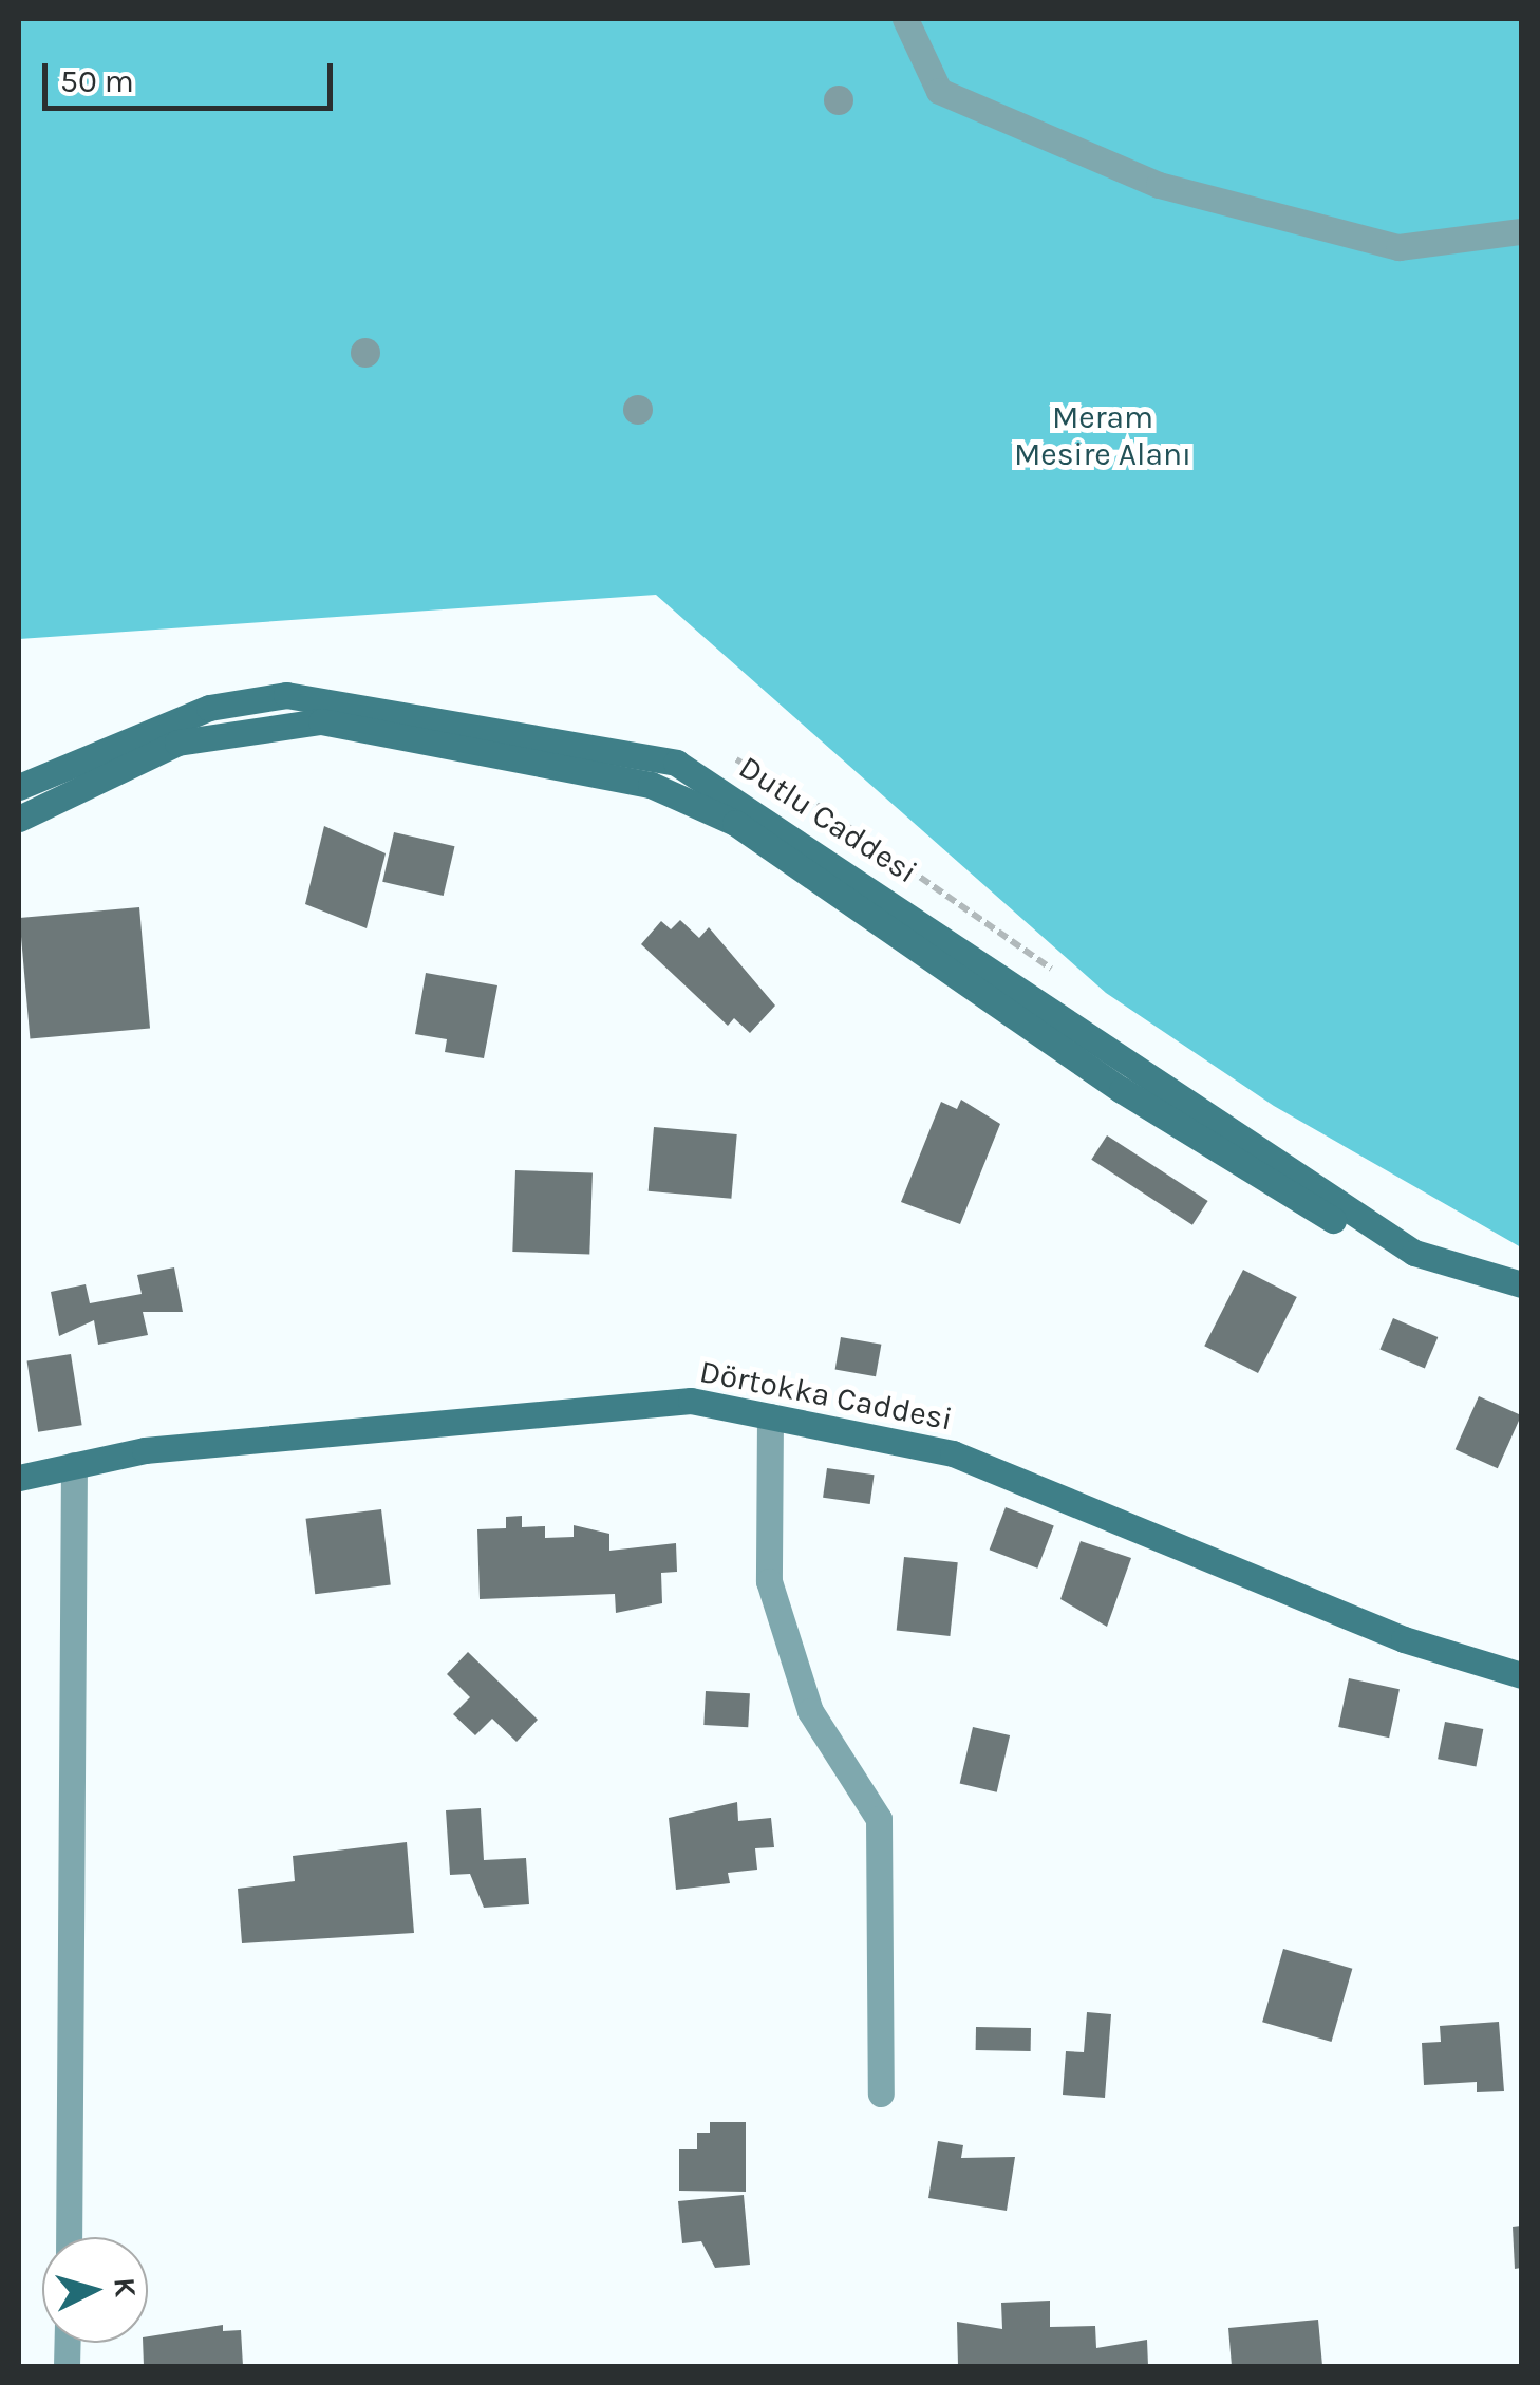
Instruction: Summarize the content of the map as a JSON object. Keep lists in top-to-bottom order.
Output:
{
  "streets": {
    "main road": ["Dutlu Caddesi", "Dörtokka Caddesi"]
  },
  "parks": ["Meram Mesire Alanı"],
  "scale_bar": "50 m",
  "north": "right"
}
